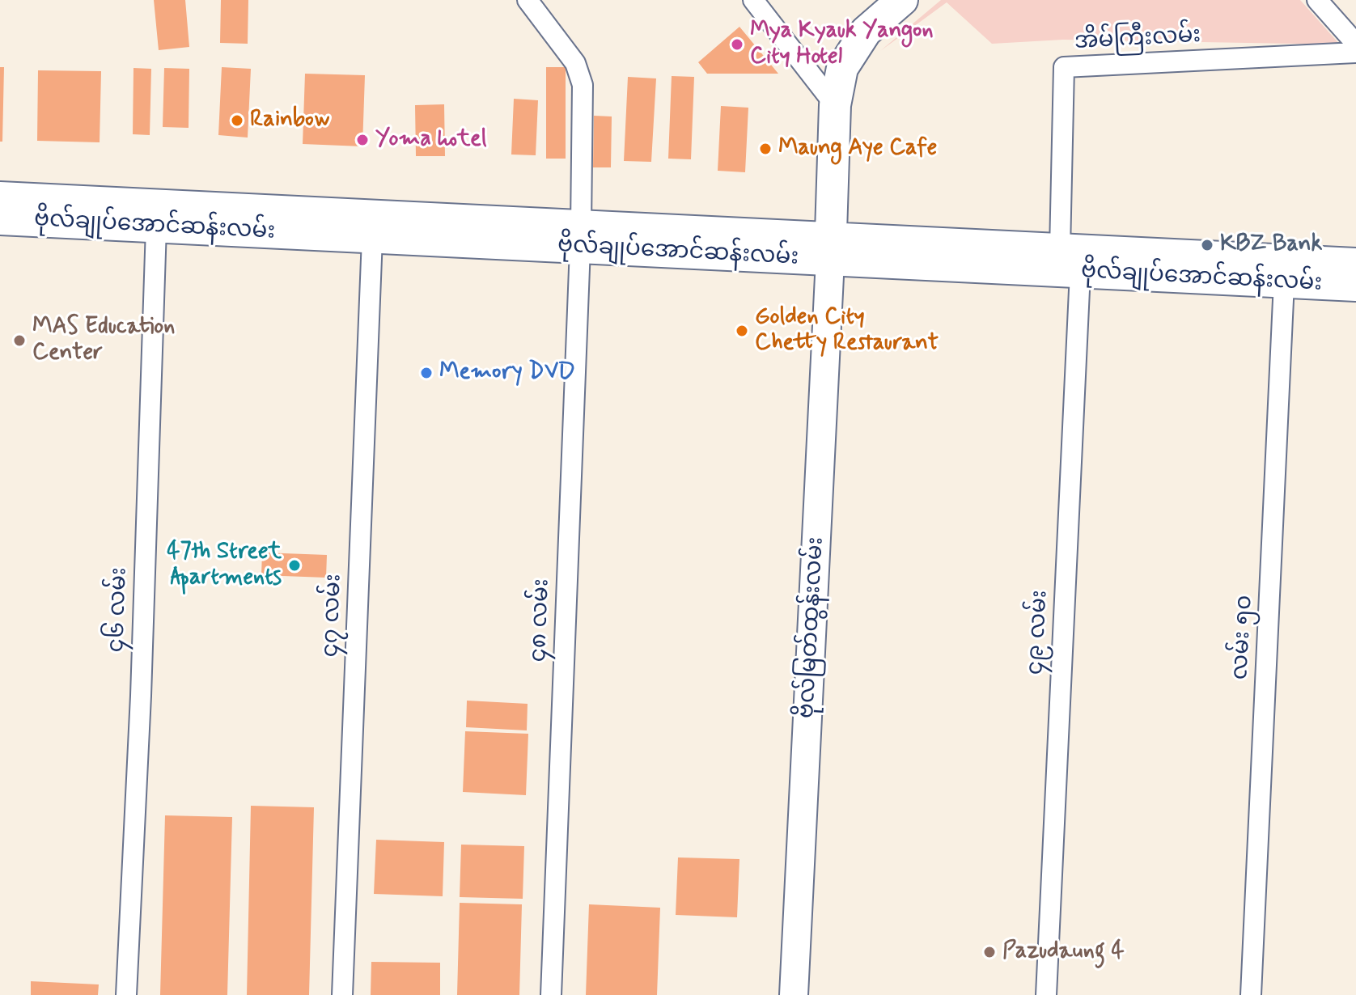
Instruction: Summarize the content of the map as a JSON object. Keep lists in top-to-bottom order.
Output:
{
  "streets": {
    "main road": ["ဗိုလ်ချုပ်အောင်ဆန်းလမ်း", "ဗိုလ်မြတ်ထွန်းလမ်း"],
    "street": [
      "အိမ်ကြီးလမ်း",
      "၄၆ လမ်း",
      "၄၇ လမ်း",
      "၄၈ လမ်း",
      "၄၉ လမ်း",
      "လမ်း ၅၀"
    ]
  },
  "crossings": [
    ["အိမ်ကြီးလမ်း", "ဗိုလ်ချုပ်အောင်ဆန်းလမ်း"],
    ["ဗိုလ်ချုပ်အောင်ဆန်းလမ်း", "၄၆ လမ်း"],
    ["ဗိုလ်ချုပ်အောင်ဆန်းလမ်း", "၄၇ လမ်း"],
    ["ဗိုလ်ချုပ်အောင်ဆန်းလမ်း", "၄၈ လမ်း"],
    ["ဗိုလ်ချုပ်အောင်ဆန်းလမ်း", "ဗိုလ်မြတ်ထွန်းလမ်း"],
    ["ဗိုလ်ချုပ်အောင်ဆန်းလမ်း", "၄၉ လမ်း"],
    ["ဗိုလ်ချုပ်အောင်ဆန်းလမ်း", "လမ်း ၅၀"]
  ],
  "places": [
    "Mya Kyauk Yangon City Hotel",
    "Rainbow",
    "Yoma hotel",
    "Maung Aye Cafe",
    "KBZ Bank",
    "Golden City Chetty Restaurant",
    "MAS Education Center",
    "Memory DVD",
    "47th Street Apartments",
    "Pazudaung 4"
  ]
}
